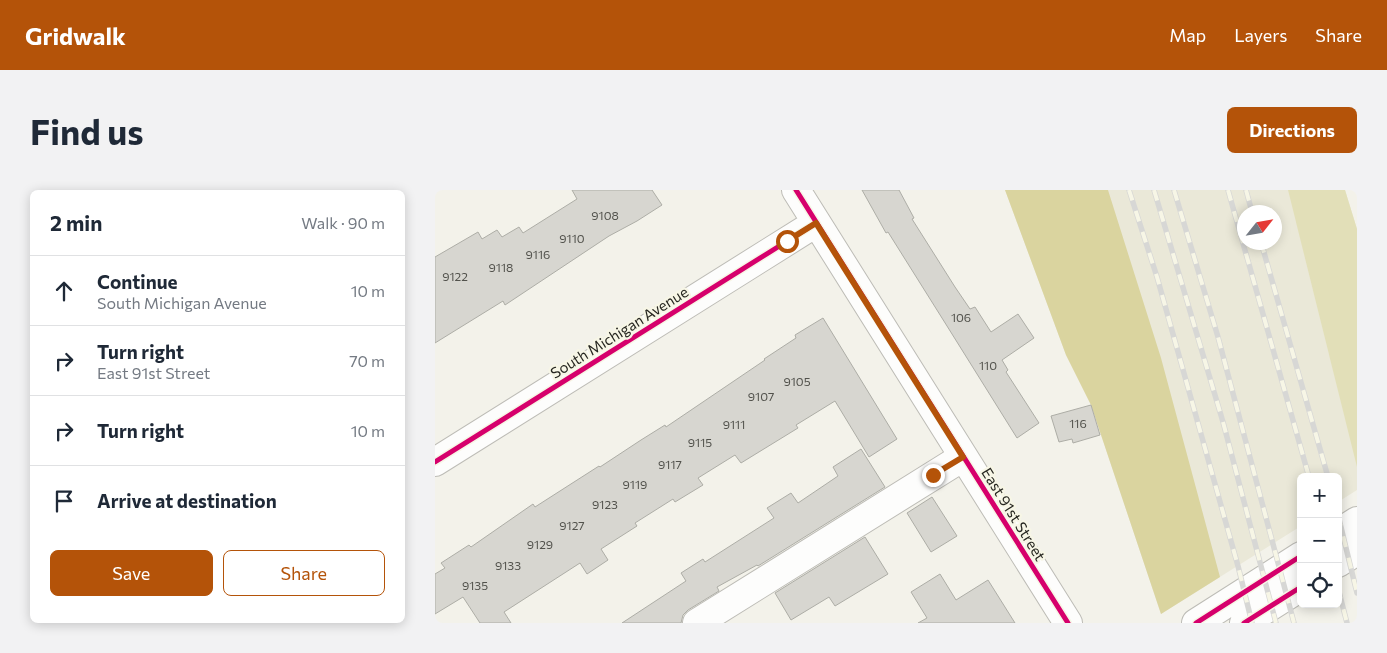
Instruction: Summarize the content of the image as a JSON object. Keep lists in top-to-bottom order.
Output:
{
  "streets": {
    "street": ["South Michigan Avenue", "East 91st Street"]
  },
  "crossings": [
    ["South Michigan Avenue", "East 91st Street"]
  ],
  "house_numbers": [
    "9108",
    "9110",
    "9116",
    "9118",
    "9122",
    "106",
    "110",
    "9105",
    "9107",
    "116",
    "9111",
    "9115",
    "9117",
    "9119",
    "9123",
    "9127",
    "9129",
    "9133",
    "9135"
  ],
  "north": "top right",
  "page": {
    "header": "Gridwalk",
    "nav": ["Map", "Layers", "Share"],
    "buttons": [
      "Directions",
      ["Save", "Share"]
    ],
    "title": "Find us",
    "heading": ["2 min", "Walk · 90 m"],
    "list": [
      ["Continue", "South Michigan Avenue", "10 m"],
      ["Turn right", "East 91st Street", "70 m"],
      ["Turn right", "10 m"],
      "Arrive at destination"
    ],
    "map_buttons": ["+", "−"]
  }
}
